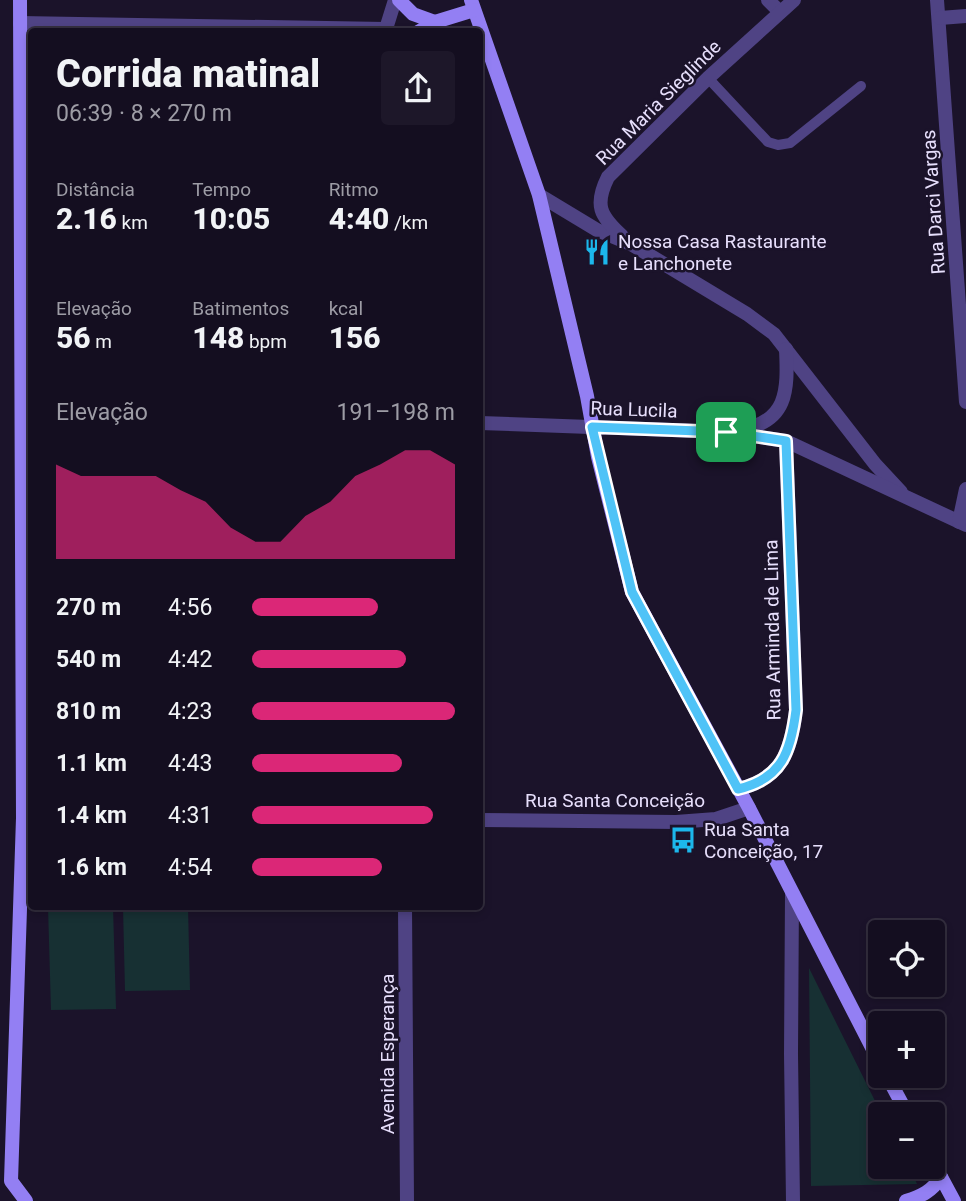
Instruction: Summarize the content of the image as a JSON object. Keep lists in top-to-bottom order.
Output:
{
  "streets": {
    "street": [
      "Rua Maria Sieglinde",
      "Rua Darci Vargas",
      "Rua Lucila",
      "Rua Arminda de Lima",
      "Rua Santa Conceição",
      "Avenida Esperança"
    ]
  },
  "crossings": [
    ["Rua Lucila", "Rua Arminda de Lima"]
  ],
  "places": {
    "restaurant": ["Nossa Casa Rastaurante e Lanchonete"],
    "bus stop": ["Rua Santa Conceição, 17"]
  },
  "page": {
    "heading": ["Corrida matinal", "06:39 · 8 × 270 m"],
    "stats": [
      ["Distância", "2.16 km"],
      ["Tempo", "10:05"],
      ["Ritmo", "4:40 /km"],
      ["Elevação", "56 m"],
      ["Batimentos", "148 bpm"],
      ["kcal", "156"]
    ],
    "chart": ["Elevação", "191–198 m"],
    "list": [
      {
        "name": "270 m",
        "note": "4:56"
      },
      {
        "name": "540 m",
        "note": "4:42"
      },
      {
        "name": "810 m",
        "note": "4:23"
      },
      {
        "name": "1.1 km",
        "note": "4:43"
      },
      {
        "name": "1.4 km",
        "note": "4:31"
      },
      {
        "name": "1.6 km",
        "note": "4:54"
      }
    ],
    "map_buttons": ["+", "−"]
  }
}
